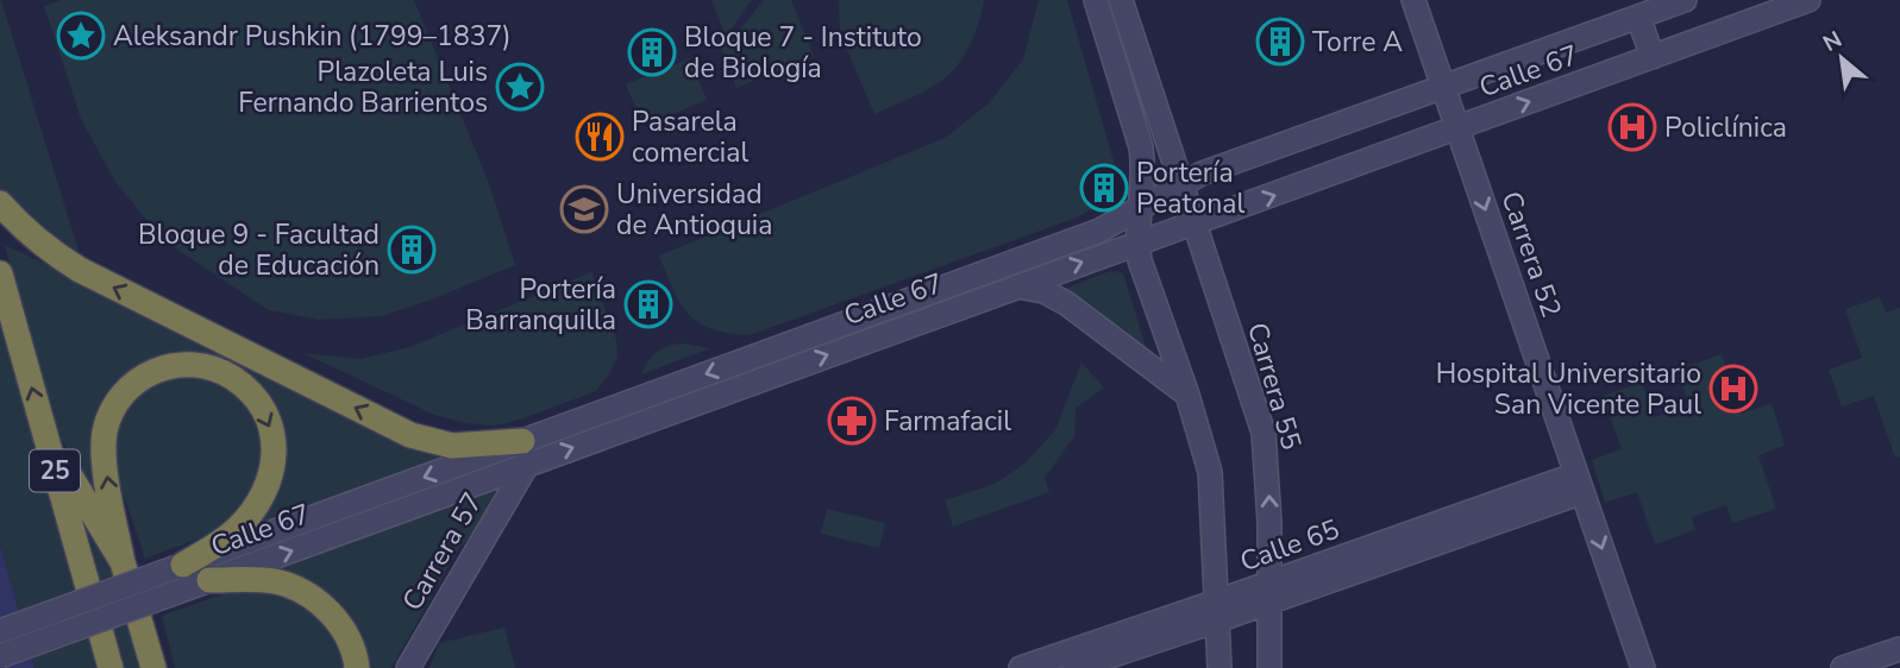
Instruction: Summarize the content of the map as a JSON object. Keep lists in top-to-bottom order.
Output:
{
  "streets": {
    "highway": ["25"],
    "main road": [
      "Calle 67",
      "Carrera 52",
      "Carrera 55",
      "Calle 65",
      "Carrera 57"
    ]
  },
  "crossings": [
    ["Calle 67", "Carrera 52"],
    ["Calle 67", "Carrera 55"],
    ["Calle 67", "Carrera 57"],
    ["Carrera 52", "Calle 65"],
    ["Carrera 55", "Calle 65"]
  ],
  "one_way": ["Carrera 52"],
  "places": {
    "place": ["Aleksandr Pushkin (1799–1837)", "Plazoleta Luis Fernando Barrientos"],
    "building": [
      "Torre A",
      "Bloque 7 - Instituto de Biología",
      "Portería Peatonal",
      "Bloque 9 - Facultad de Educación",
      "Portería Barranquilla"
    ],
    "hospital": ["Policlínica", "Hospital Universitario San Vicente Paul"],
    "restaurant": ["Pasarela comercial"],
    "school or university": ["Universidad de Antioquia"],
    "pharmacy": ["Farmafacil"]
  },
  "north": "top left"
}
